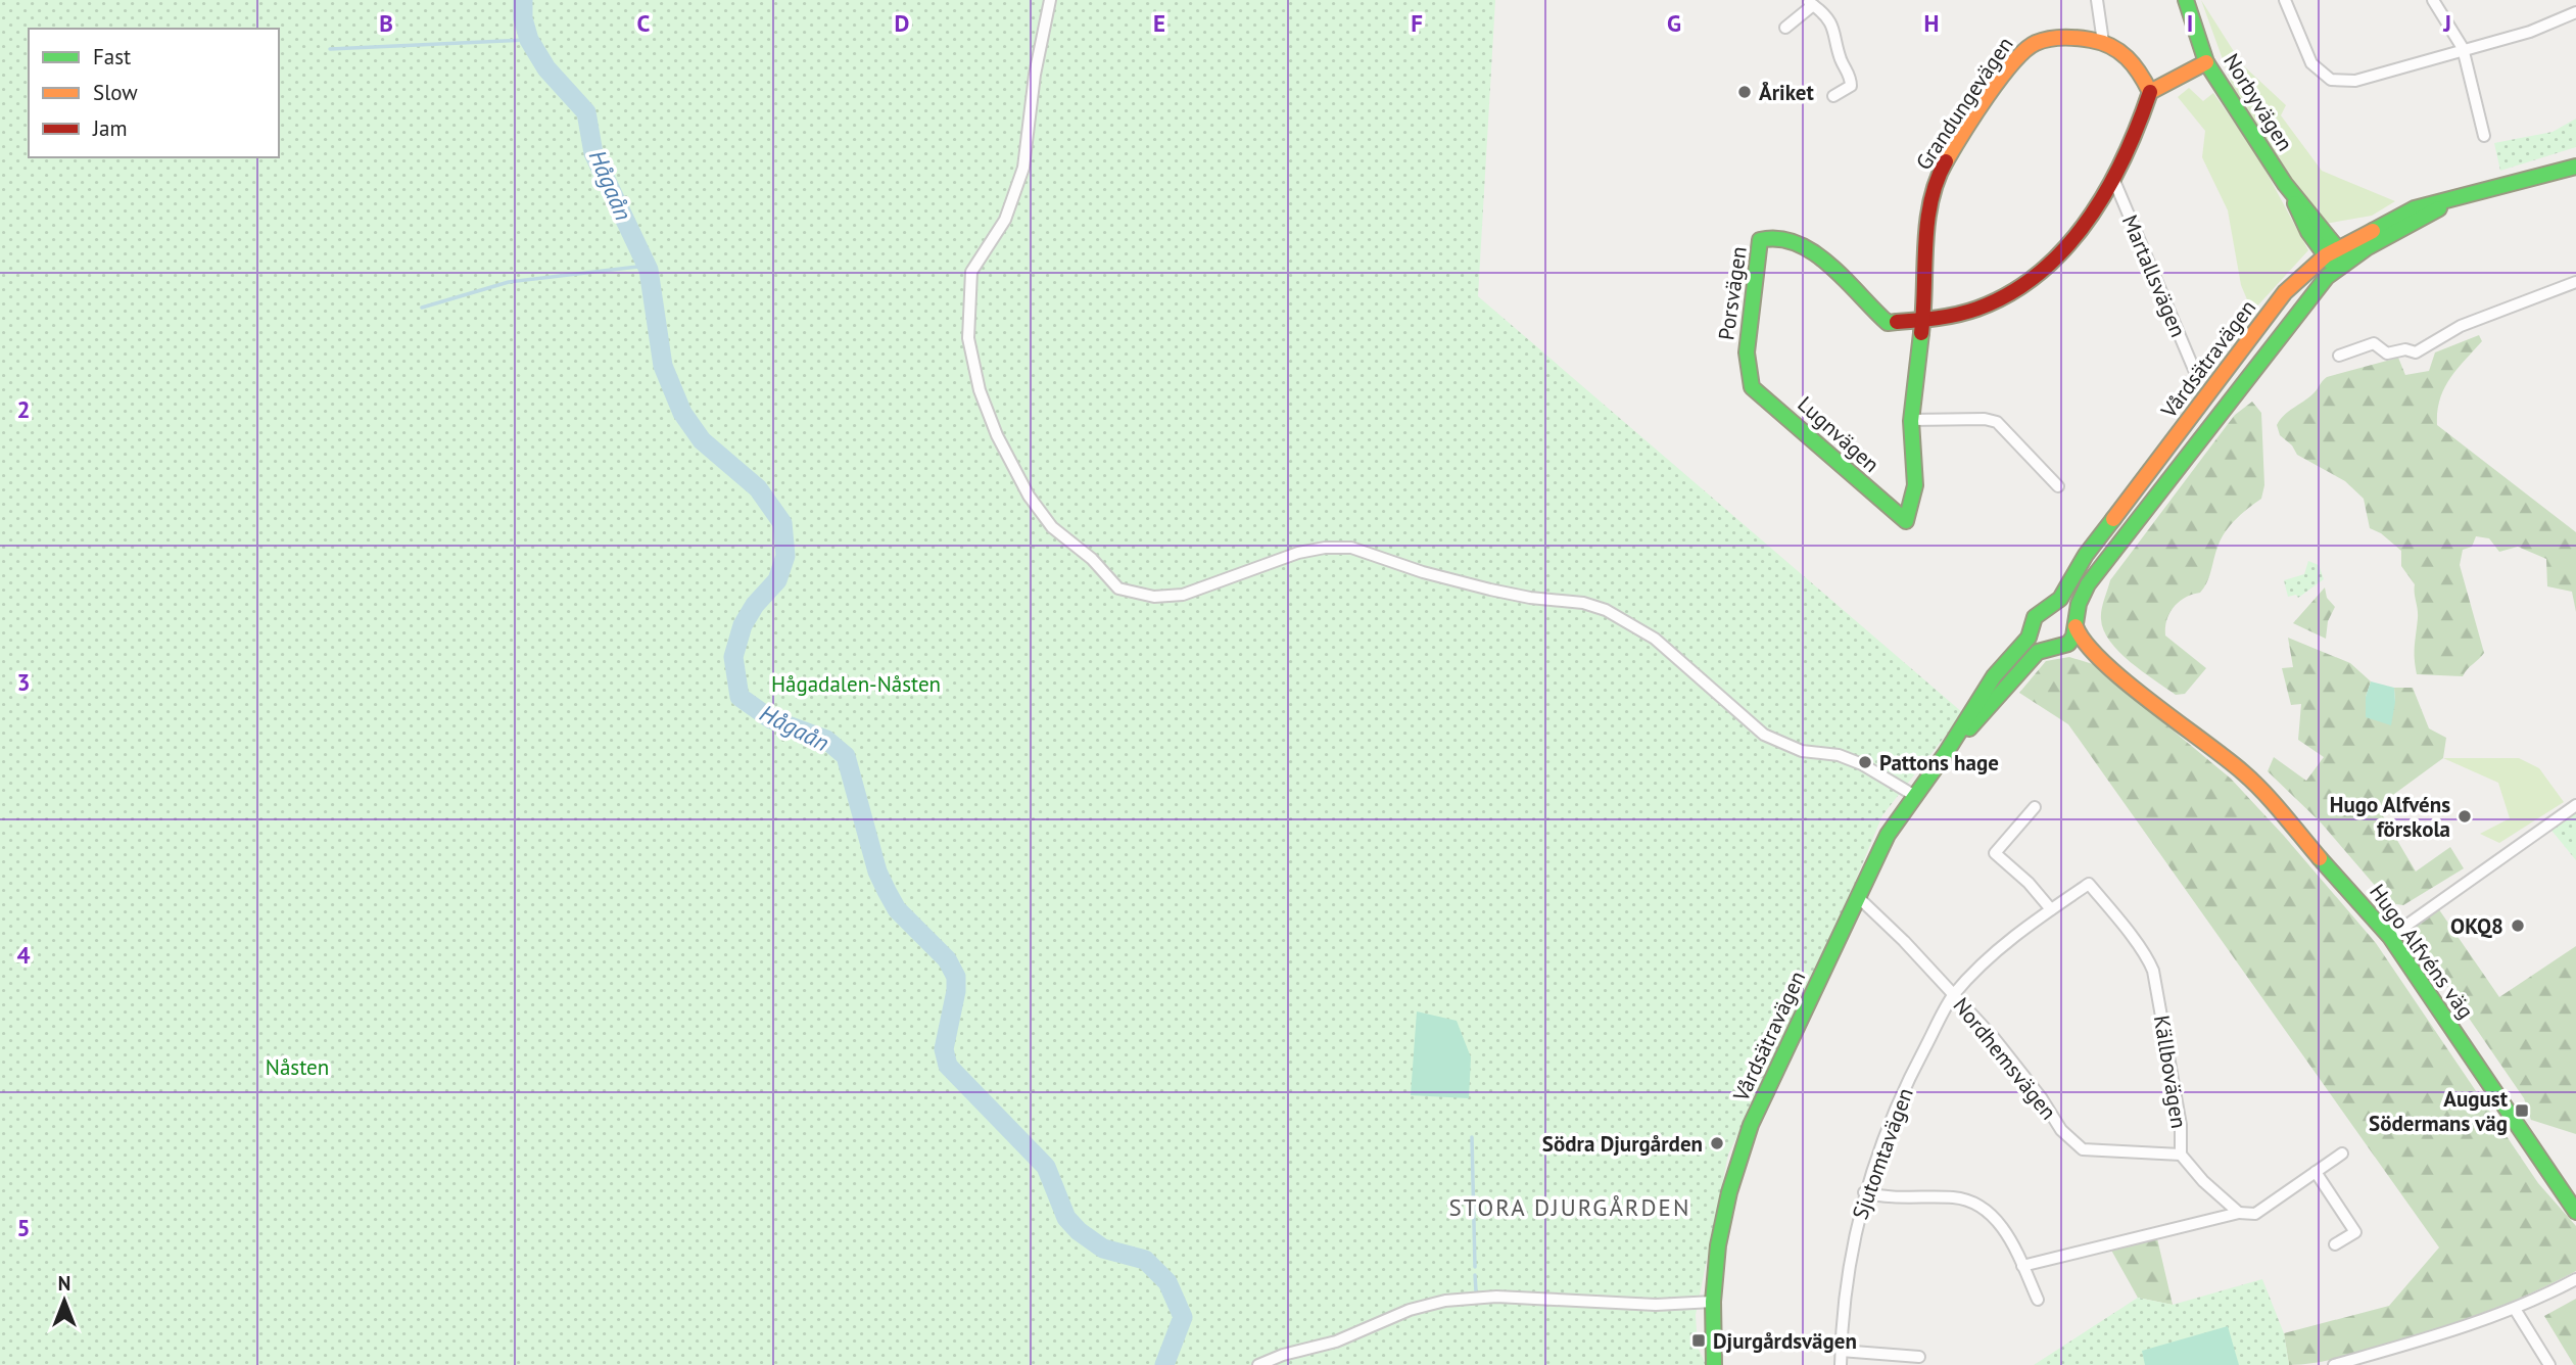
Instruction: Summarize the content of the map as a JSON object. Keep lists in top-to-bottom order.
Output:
{
  "streets": {
    "street": [
      "Norbyvägen",
      "Grandungevägen",
      "Martallsvägen",
      "Porsvägen",
      "Vårdsätravägen",
      "Lugnvägen",
      "Hugo Alfvéns väg",
      "Nordhemsvägen",
      "Källbovägen",
      "Sjutomtavägen"
    ]
  },
  "crossings": [
    ["Norbyvägen", "Vårdsätravägen"],
    ["Grandungevägen", "Porsvägen"],
    ["Grandungevägen", "Lugnvägen"],
    ["Porsvägen", "Lugnvägen"],
    ["Vårdsätravägen", "Hugo Alfvéns väg"],
    ["Vårdsätravägen", "Nordhemsvägen"],
    ["Nordhemsvägen", "Källbovägen"],
    ["Nordhemsvägen", "Sjutomtavägen"],
    ["Källbovägen", "Sjutomtavägen"]
  ],
  "districts": ["STORA DJURGÅRDEN"],
  "water": ["Hågaån"],
  "parks": ["Hågadalen-Nåsten", "Nåsten"],
  "places": {
    "other": [
      "Åriket",
      "Pattons hage",
      "Hugo Alfvéns förskola",
      "OKQ8",
      "Södra Djurgården"
    ],
    "transit": ["August Södermans väg", "Djurgårdsvägen"]
  },
  "legend": ["Fast", "Slow", "Jam"],
  "north": "top",
  "grid": {
    "columns": [
      "B",
      "C",
      "D",
      "E",
      "F",
      "G",
      "H",
      "I",
      "J"
    ],
    "rows": [
      "2",
      "3",
      "4",
      "5"
    ]
  }
}
